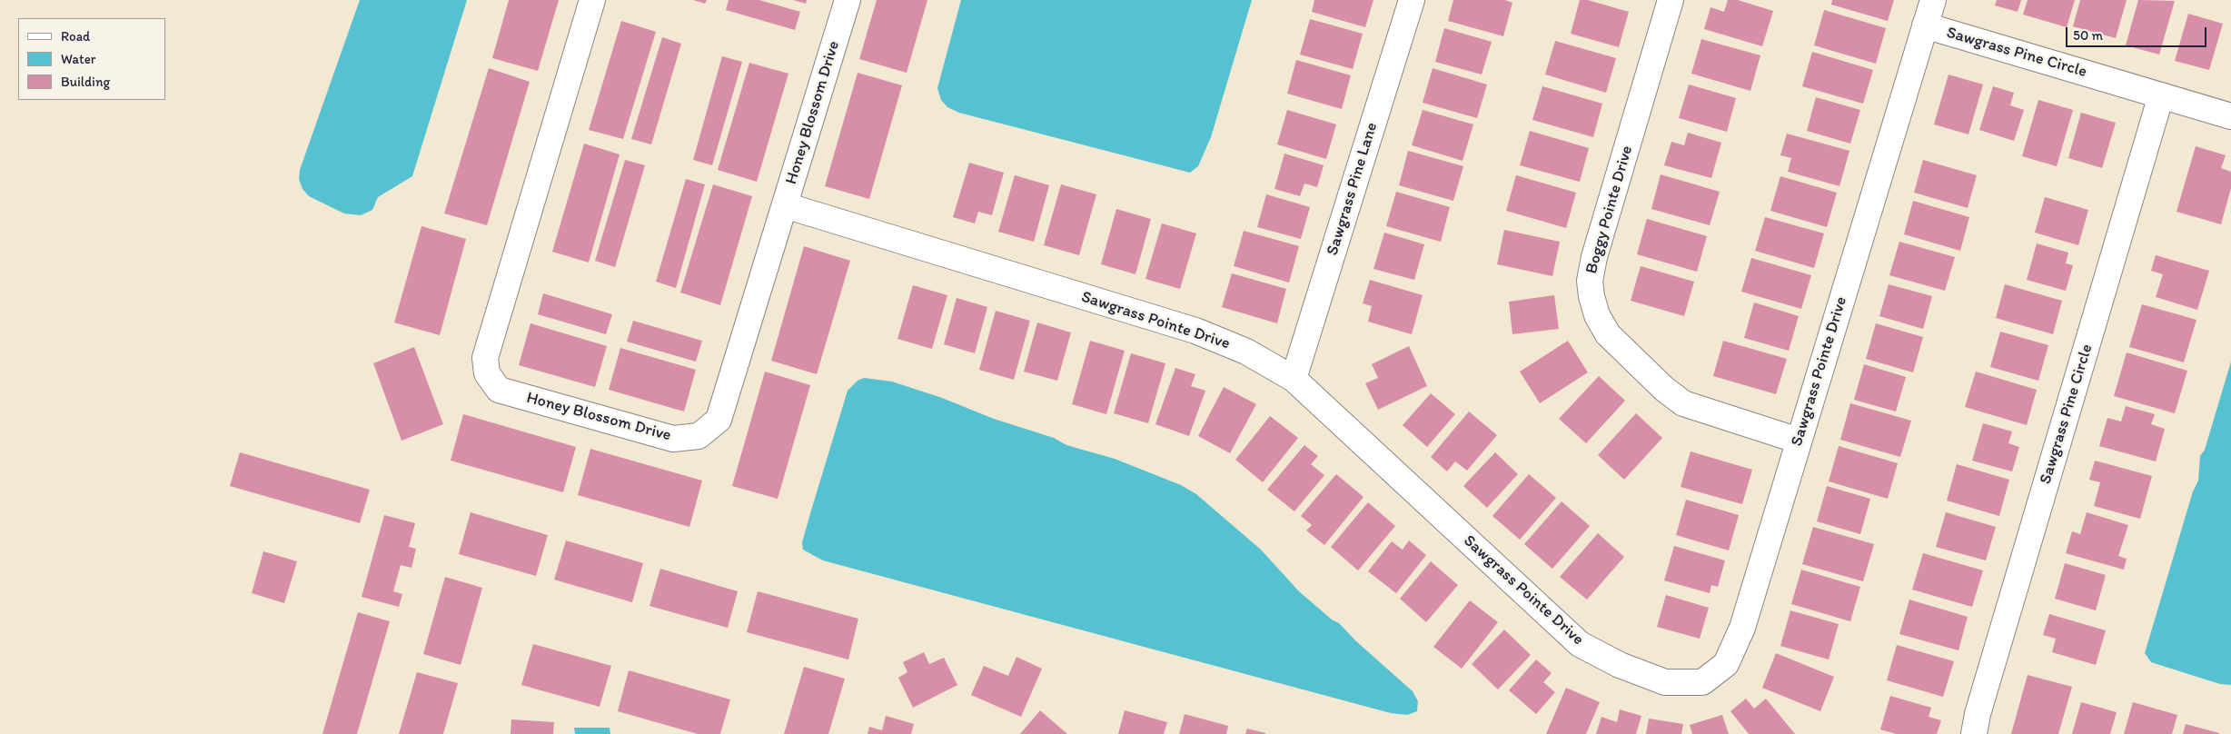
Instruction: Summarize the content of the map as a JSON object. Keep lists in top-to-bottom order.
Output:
{
  "streets": {
    "street": [
      "Sawgrass Pine Circle",
      "Honey Blossom Drive",
      "Sawgrass Pine Lane",
      "Boggy Pointe Drive",
      "Sawgrass Pointe Drive"
    ]
  },
  "crossings": [
    ["Sawgrass Pine Circle", "Sawgrass Pointe Drive"],
    ["Honey Blossom Drive", "Sawgrass Pointe Drive"],
    ["Sawgrass Pine Lane", "Sawgrass Pointe Drive"],
    ["Boggy Pointe Drive", "Sawgrass Pointe Drive"]
  ],
  "legend": ["Road", "Water", "Building"],
  "scale_bar": "50 m"
}
